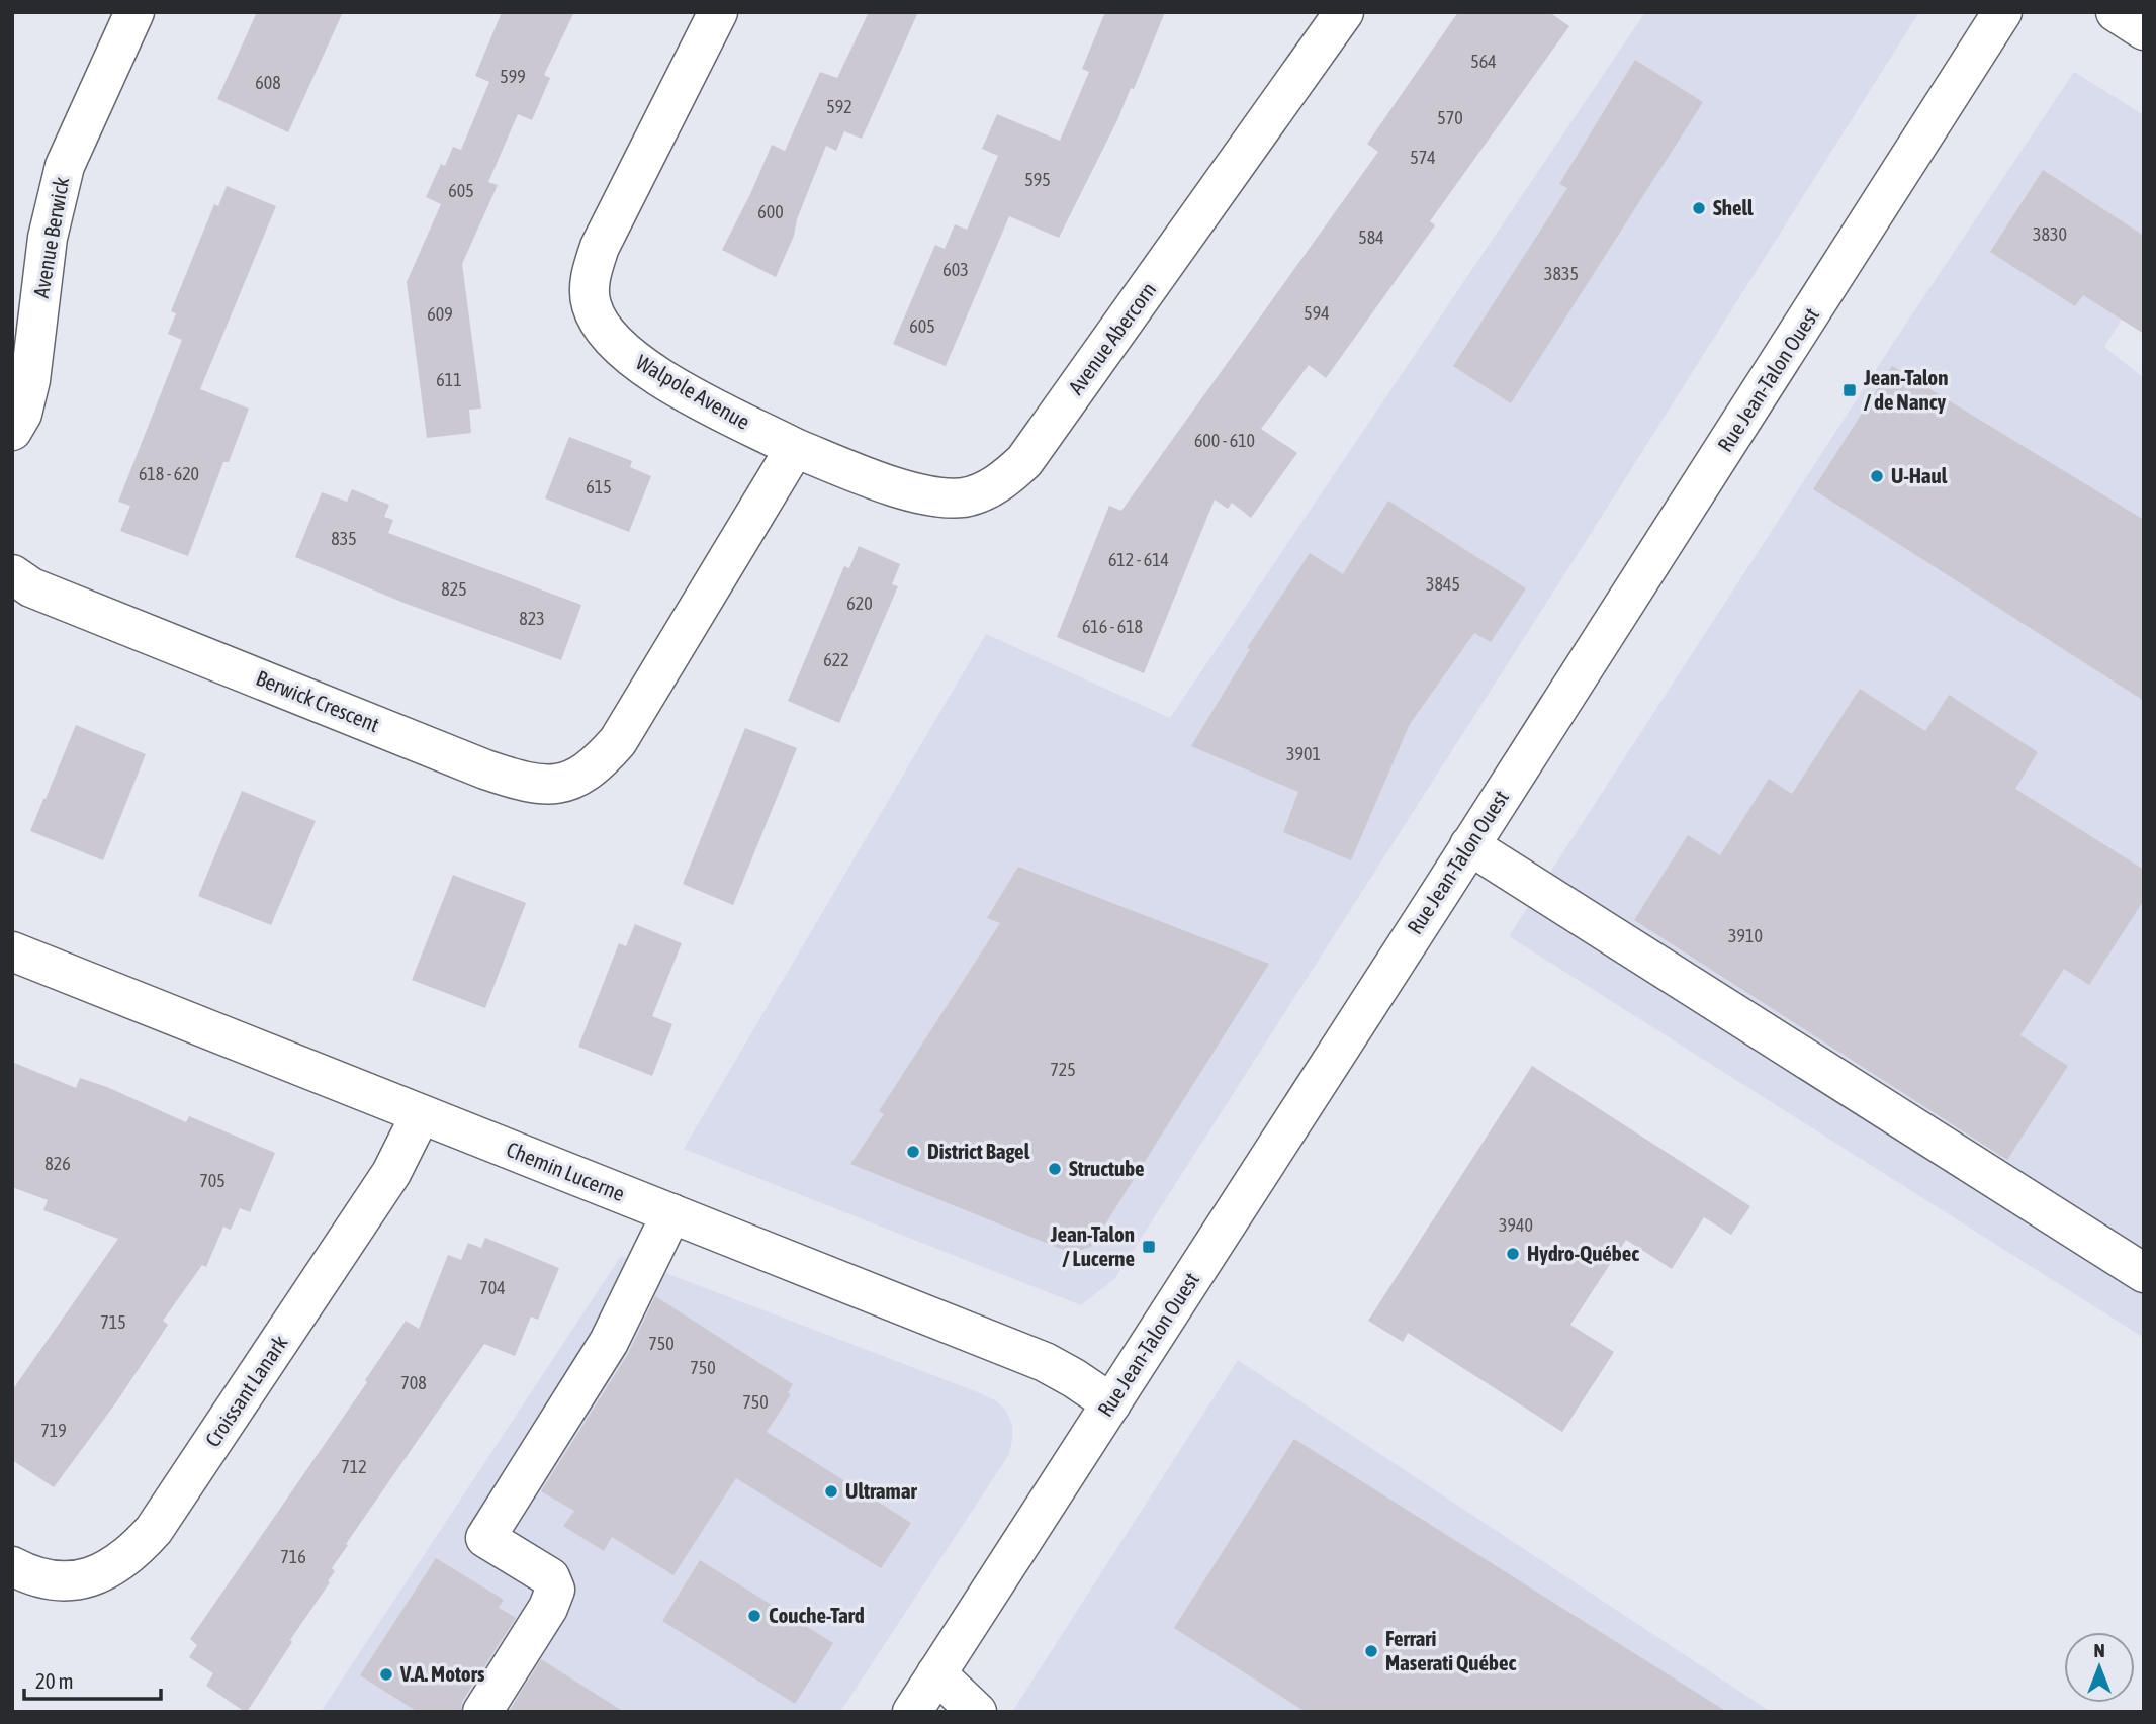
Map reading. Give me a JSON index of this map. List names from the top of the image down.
{
  "streets": {
    "street": [
      "Avenue Berwick",
      "Avenue Abercorn",
      "Rue Jean-Talon Ouest",
      "Walpole Avenue",
      "Berwick Crescent",
      "Chemin Lucerne",
      "Croissant Lanark"
    ]
  },
  "crossings": [
    ["Avenue Abercorn", "Walpole Avenue"],
    ["Avenue Abercorn", "Berwick Crescent"],
    ["Rue Jean-Talon Ouest", "Chemin Lucerne"],
    ["Walpole Avenue", "Berwick Crescent"],
    ["Chemin Lucerne", "Croissant Lanark"]
  ],
  "places": {
    "other": [
      "Shell",
      "U-Haul",
      "District Bagel",
      "Structube",
      "Hydro-Québec",
      "Ultramar",
      "Couche-Tard",
      "Ferrari Maserati Québec",
      "V.A. Motors"
    ],
    "transit": ["Jean-Talon / de Nancy", "Jean-Talon / Lucerne"]
  },
  "house_numbers": [
    "564",
    "599",
    "608",
    "592",
    "570",
    "574",
    "595",
    "605",
    "600",
    "3830",
    "584",
    "603",
    "3835",
    "594",
    "609",
    "605",
    "611",
    "600 - 610",
    "618 - 620",
    "615",
    "835",
    "612 - 614",
    "3845",
    "825",
    "620",
    "823",
    "616 - 618",
    "622",
    "3901",
    "3910",
    "725",
    "826",
    "705",
    "3940",
    "704",
    "715",
    "750",
    "750",
    "708",
    "750",
    "719",
    "712",
    "716"
  ],
  "scale_bar": "20 m",
  "north": "top"
}
